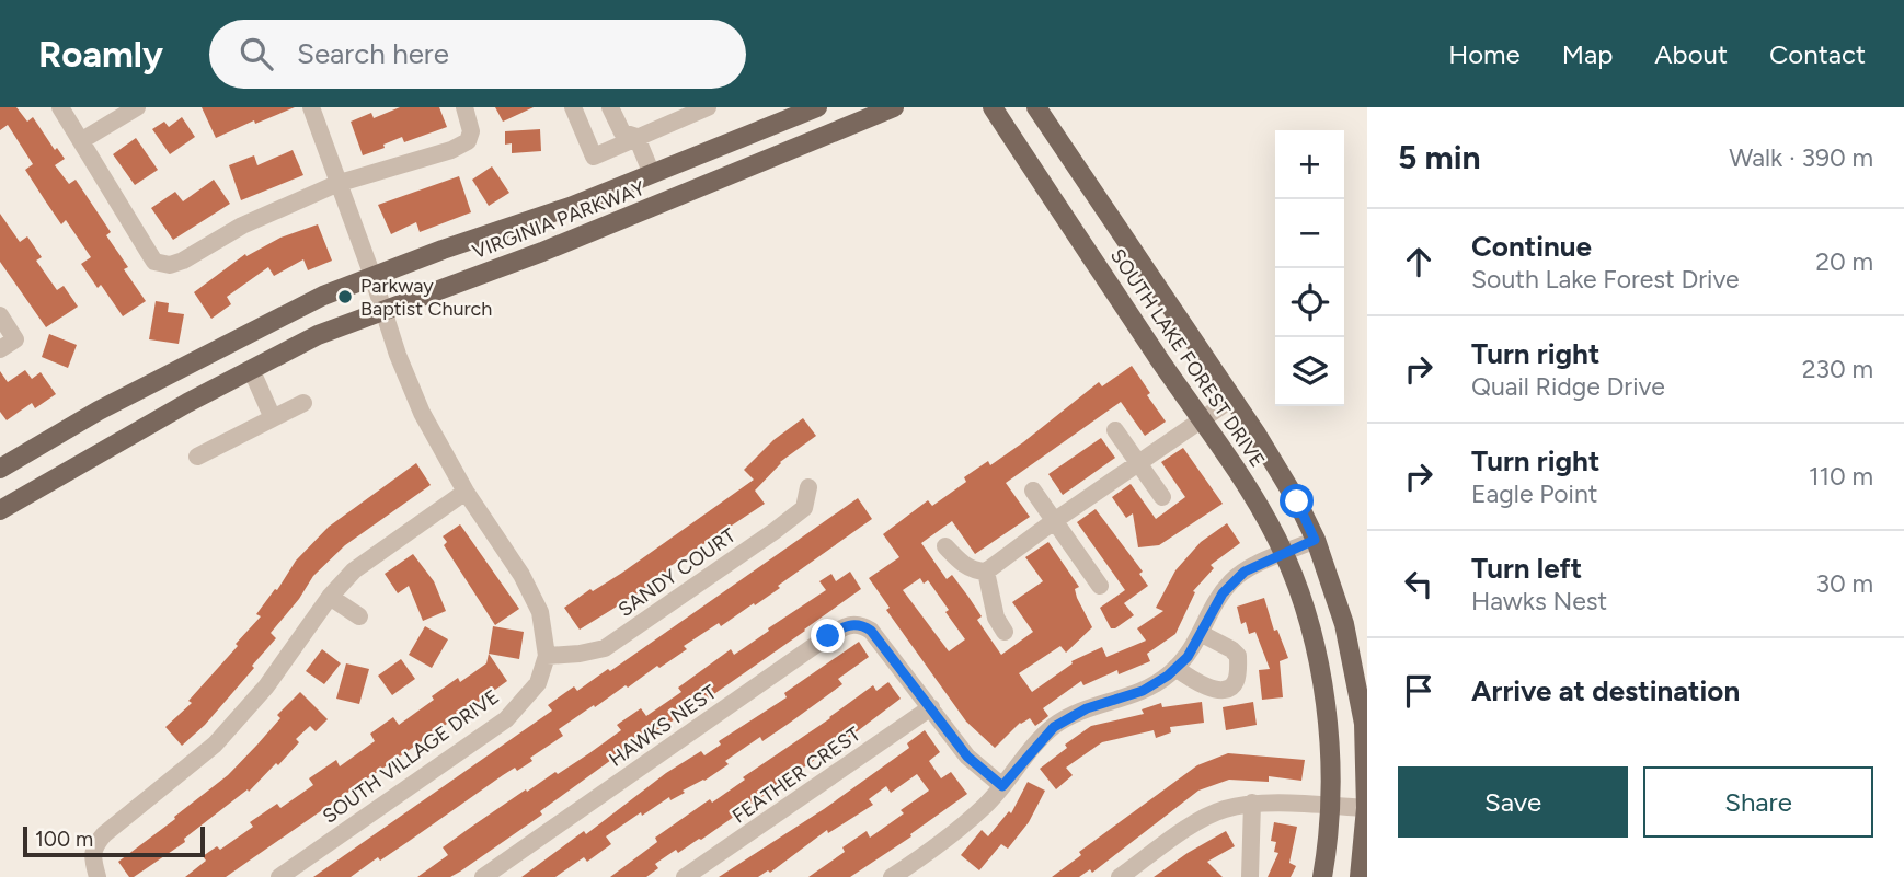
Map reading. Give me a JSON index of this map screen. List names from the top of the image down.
{
  "streets": {
    "main road": ["VIRGINIA PARKWAY", "SOUTH LAKE FOREST DRIVE"],
    "street": [
      "SANDY COURT",
      "HAWKS NEST",
      "SOUTH VILLAGE DRIVE",
      "FEATHER CREST"
    ]
  },
  "crossings": [
    ["SANDY COURT", "SOUTH VILLAGE DRIVE"],
    ["HAWKS NEST", "FEATHER CREST"]
  ],
  "places": ["Parkway Baptist Church"],
  "scale_bar": "100 m",
  "page": {
    "header": "Roamly",
    "search": "Search here",
    "nav": [
      "Home",
      "Map",
      "About",
      "Contact"
    ],
    "heading": ["5 min", "Walk · 390 m"],
    "map_buttons": ["+", "−"],
    "list": [
      ["Continue", "South Lake Forest Drive", "20 m"],
      ["Turn right", "Quail Ridge Drive", "230 m"],
      ["Turn right", "Eagle Point", "110 m"],
      ["Turn left", "Hawks Nest", "30 m"],
      "Arrive at destination"
    ],
    "buttons": ["Save", "Share"],
    "scale": "100 m"
  }
}
